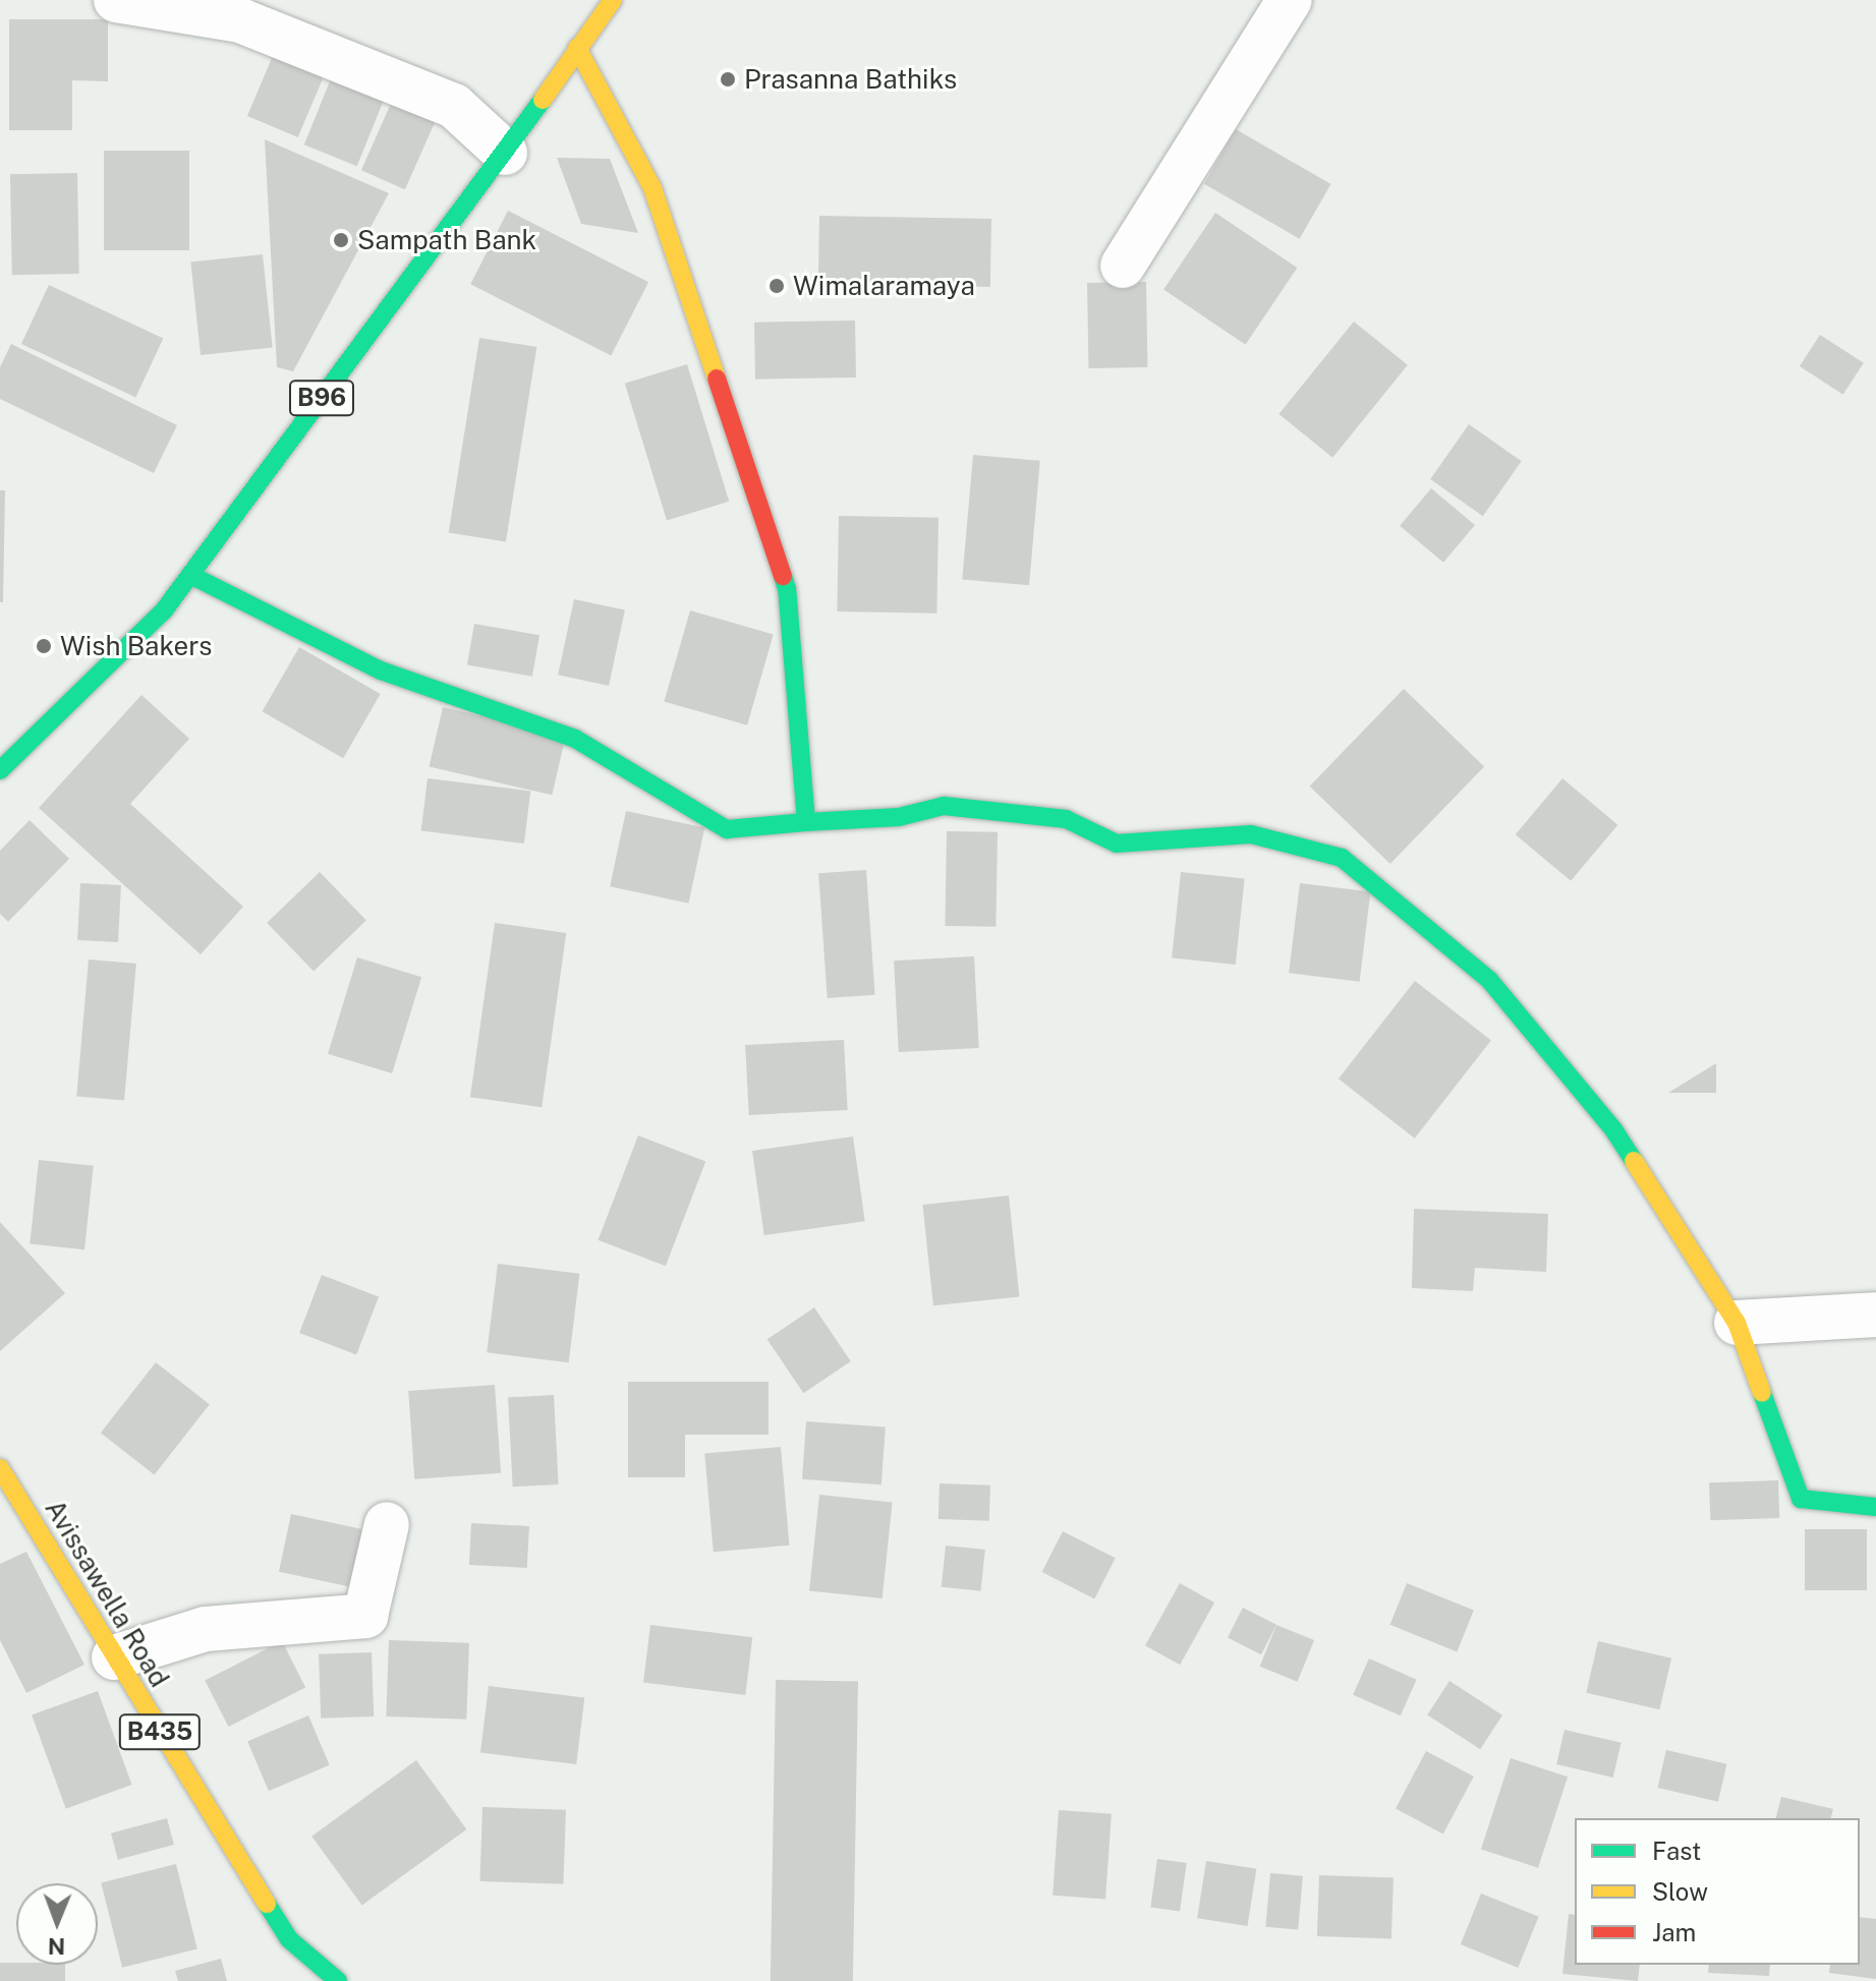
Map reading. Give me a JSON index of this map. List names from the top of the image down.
{
  "streets": {
    "street": ["B96", "Avissawella Road", "B435"]
  },
  "places": [
    "Prasanna Bathiks",
    "Sampath Bank",
    "Wimalaramaya",
    "Wish Bakers"
  ],
  "legend": ["Fast", "Slow", "Jam"],
  "north": "bottom"
}
